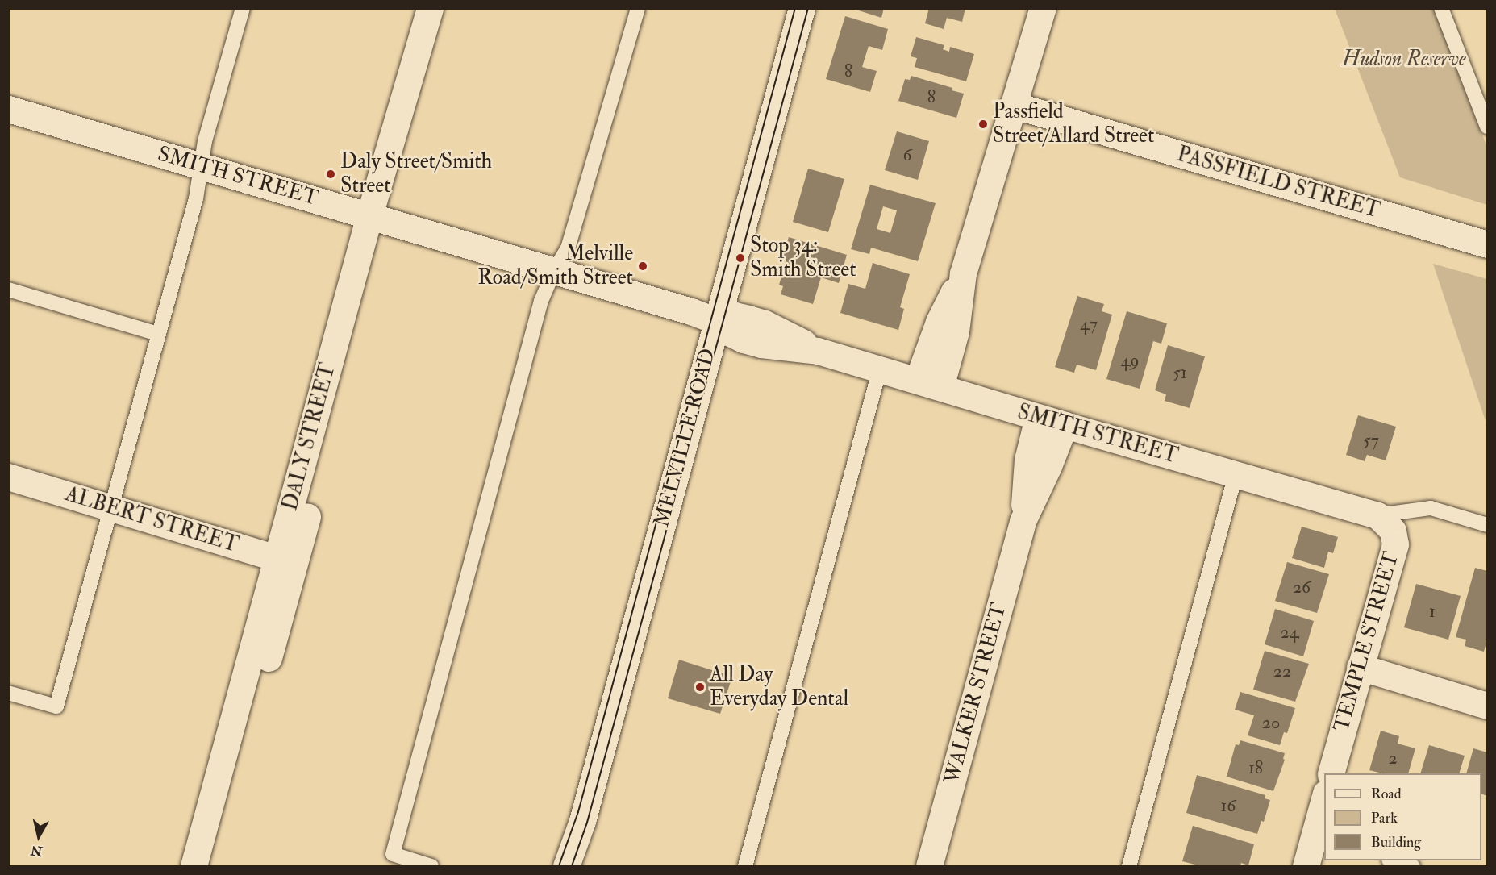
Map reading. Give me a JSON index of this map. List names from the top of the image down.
{
  "streets": {
    "street": [
      "SMITH STREET",
      "PASSFIELD STREET",
      "DALY STREET",
      "MELVILLE ROAD",
      "ALBERT STREET",
      "TEMPLE STREET",
      "WALKER STREET"
    ]
  },
  "crossings": [
    ["SMITH STREET", "DALY STREET"],
    ["SMITH STREET", "MELVILLE ROAD"],
    ["SMITH STREET", "TEMPLE STREET"],
    ["SMITH STREET", "WALKER STREET"],
    ["DALY STREET", "ALBERT STREET"]
  ],
  "parks": ["Hudson Reserve"],
  "places": [
    "Passfield Street/Allard Street",
    "Daly Street/Smith Street",
    "Stop 34: Smith Street",
    "Melville Road/Smith Street",
    "All Day Everyday Dental"
  ],
  "house_numbers": [
    "8",
    "8",
    "6",
    "47",
    "49",
    "51",
    "57",
    "26",
    "1",
    "24",
    "22",
    "20",
    "2",
    "18",
    "16"
  ],
  "legend": ["Road", "Park", "Building"],
  "north": "bottom"
}
